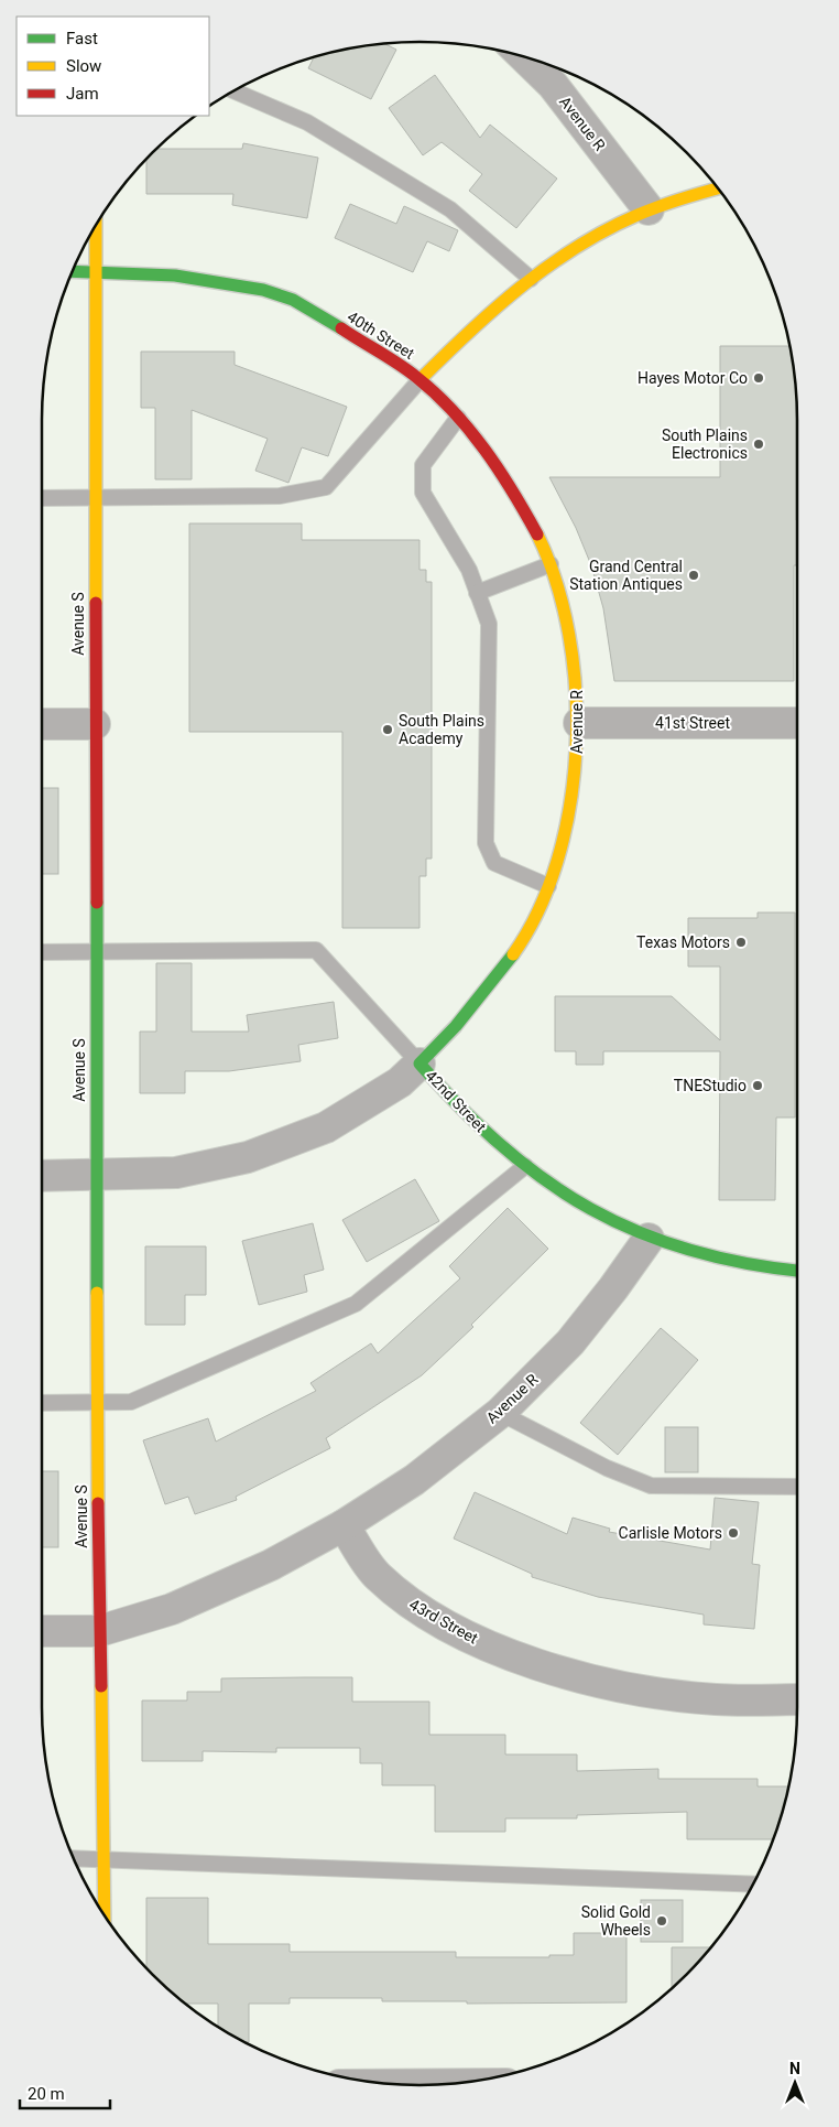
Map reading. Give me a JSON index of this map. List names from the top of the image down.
{
  "streets": {
    "street": [
      "Avenue R",
      "40th Street",
      "Avenue S",
      "41st Street",
      "42nd Street",
      "43rd Street"
    ]
  },
  "crossings": [
    ["Avenue R", "40th Street"],
    ["Avenue R", "41st Street"],
    ["Avenue R", "42nd Street"],
    ["Avenue R", "43rd Street"],
    ["40th Street", "Avenue S"],
    ["Avenue S", "42nd Street"]
  ],
  "places": [
    "Hayes Motor Co",
    "South Plains Electronics",
    "Grand Central Station Antiques",
    "South Plains Academy",
    "Texas Motors",
    "TNEStudio",
    "Carlisle Motors",
    "Solid Gold Wheels"
  ],
  "legend": ["Fast", "Slow", "Jam"],
  "scale_bar": "20 m",
  "north": "top"
}
